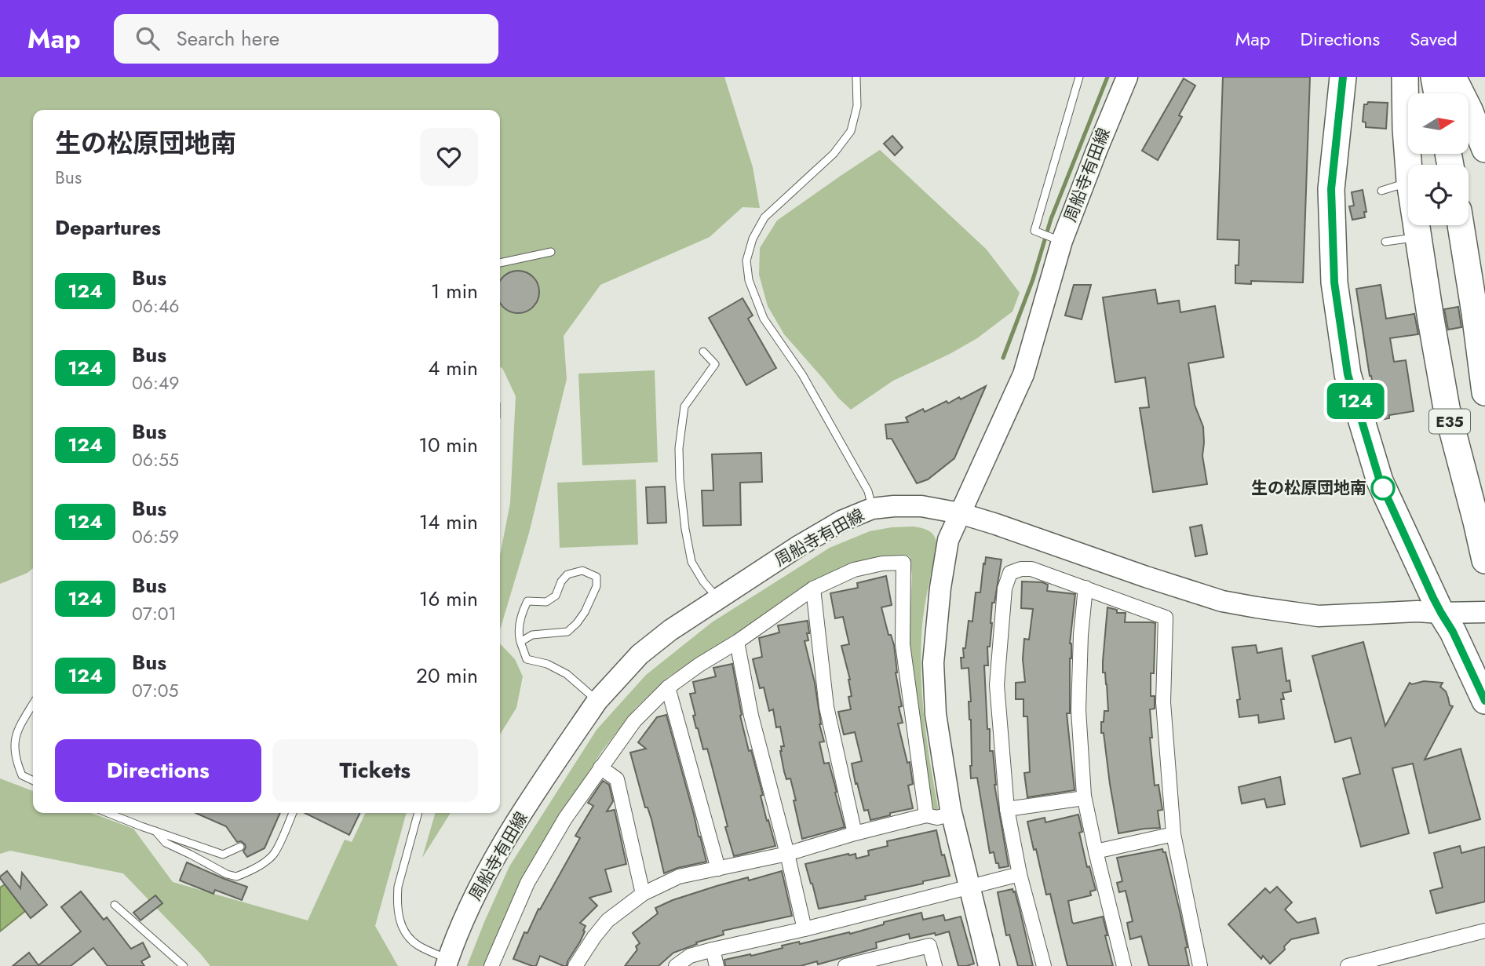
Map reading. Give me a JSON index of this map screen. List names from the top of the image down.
{
  "streets": {
    "highway": ["E35"],
    "main road": ["周船寺有田線"]
  },
  "places": ["生の松原団地南"],
  "lines": ["bus line 124"],
  "north": "right",
  "page": {
    "header": "Map",
    "search": "Search here",
    "nav": ["Map", "Directions", "Saved"],
    "on_map": "124",
    "heading": [
      ["生の松原団地南", "Bus"],
      "Departures"
    ],
    "list": [
      {
        "mark": "124",
        "name": "Bus",
        "note": "06:46",
        "value": "1 min"
      },
      {
        "mark": "124",
        "name": "Bus",
        "note": "06:49",
        "value": "4 min"
      },
      {
        "mark": "124",
        "name": "Bus",
        "note": "06:55",
        "value": "10 min"
      },
      {
        "mark": "124",
        "name": "Bus",
        "note": "06:59",
        "value": "14 min"
      },
      {
        "mark": "124",
        "name": "Bus",
        "note": "07:01",
        "value": "16 min"
      },
      {
        "mark": "124",
        "name": "Bus",
        "note": "07:05",
        "value": "20 min"
      }
    ],
    "buttons": ["Directions", "Tickets"]
  }
}
